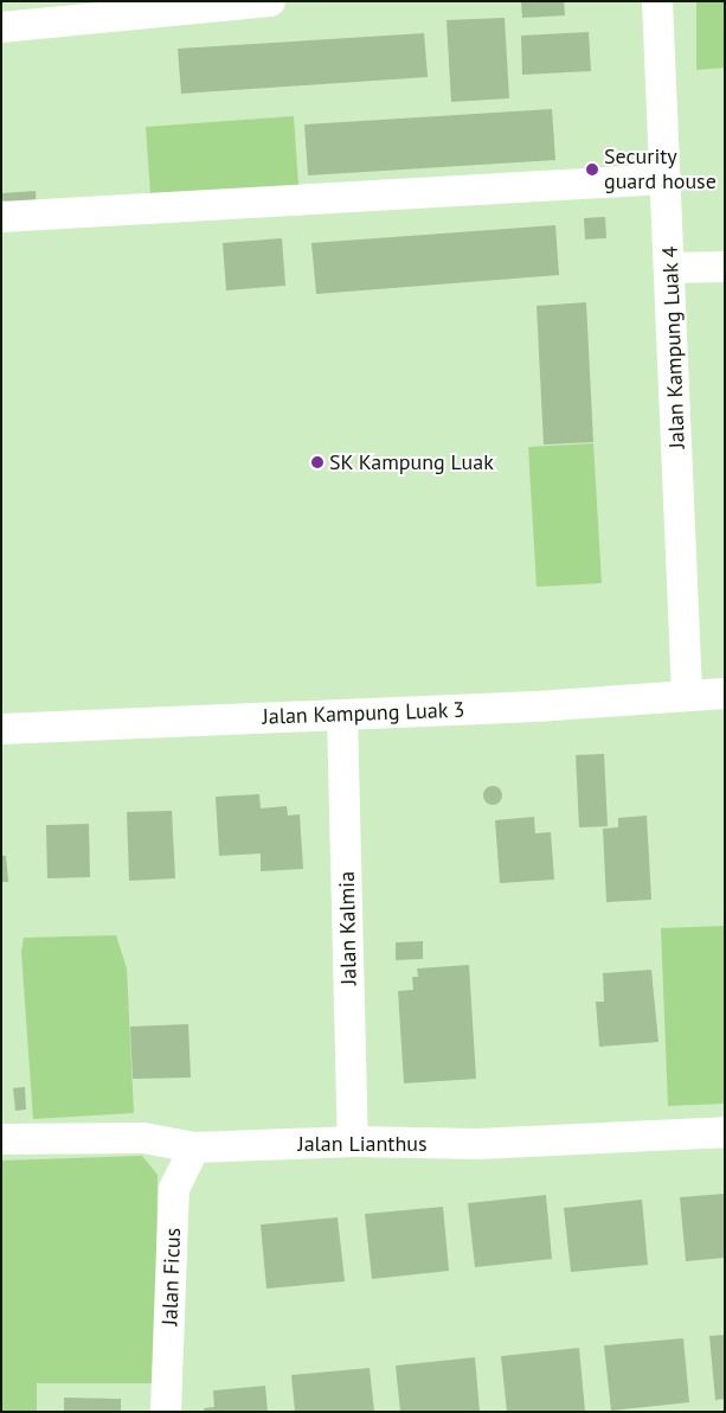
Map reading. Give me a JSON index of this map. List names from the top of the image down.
{
  "streets": {
    "street": [
      "Jalan Kampung Luak 4",
      "Jalan Kampung Luak 3",
      "Jalan Kalmia",
      "Jalan Lianthus",
      "Jalan Ficus"
    ]
  },
  "crossings": [
    ["Jalan Kampung Luak 4", "Jalan Kampung Luak 3"],
    ["Jalan Kampung Luak 3", "Jalan Kalmia"],
    ["Jalan Kalmia", "Jalan Lianthus"],
    ["Jalan Lianthus", "Jalan Ficus"]
  ],
  "places": ["Security guard house", "SK Kampung Luak"]
}
